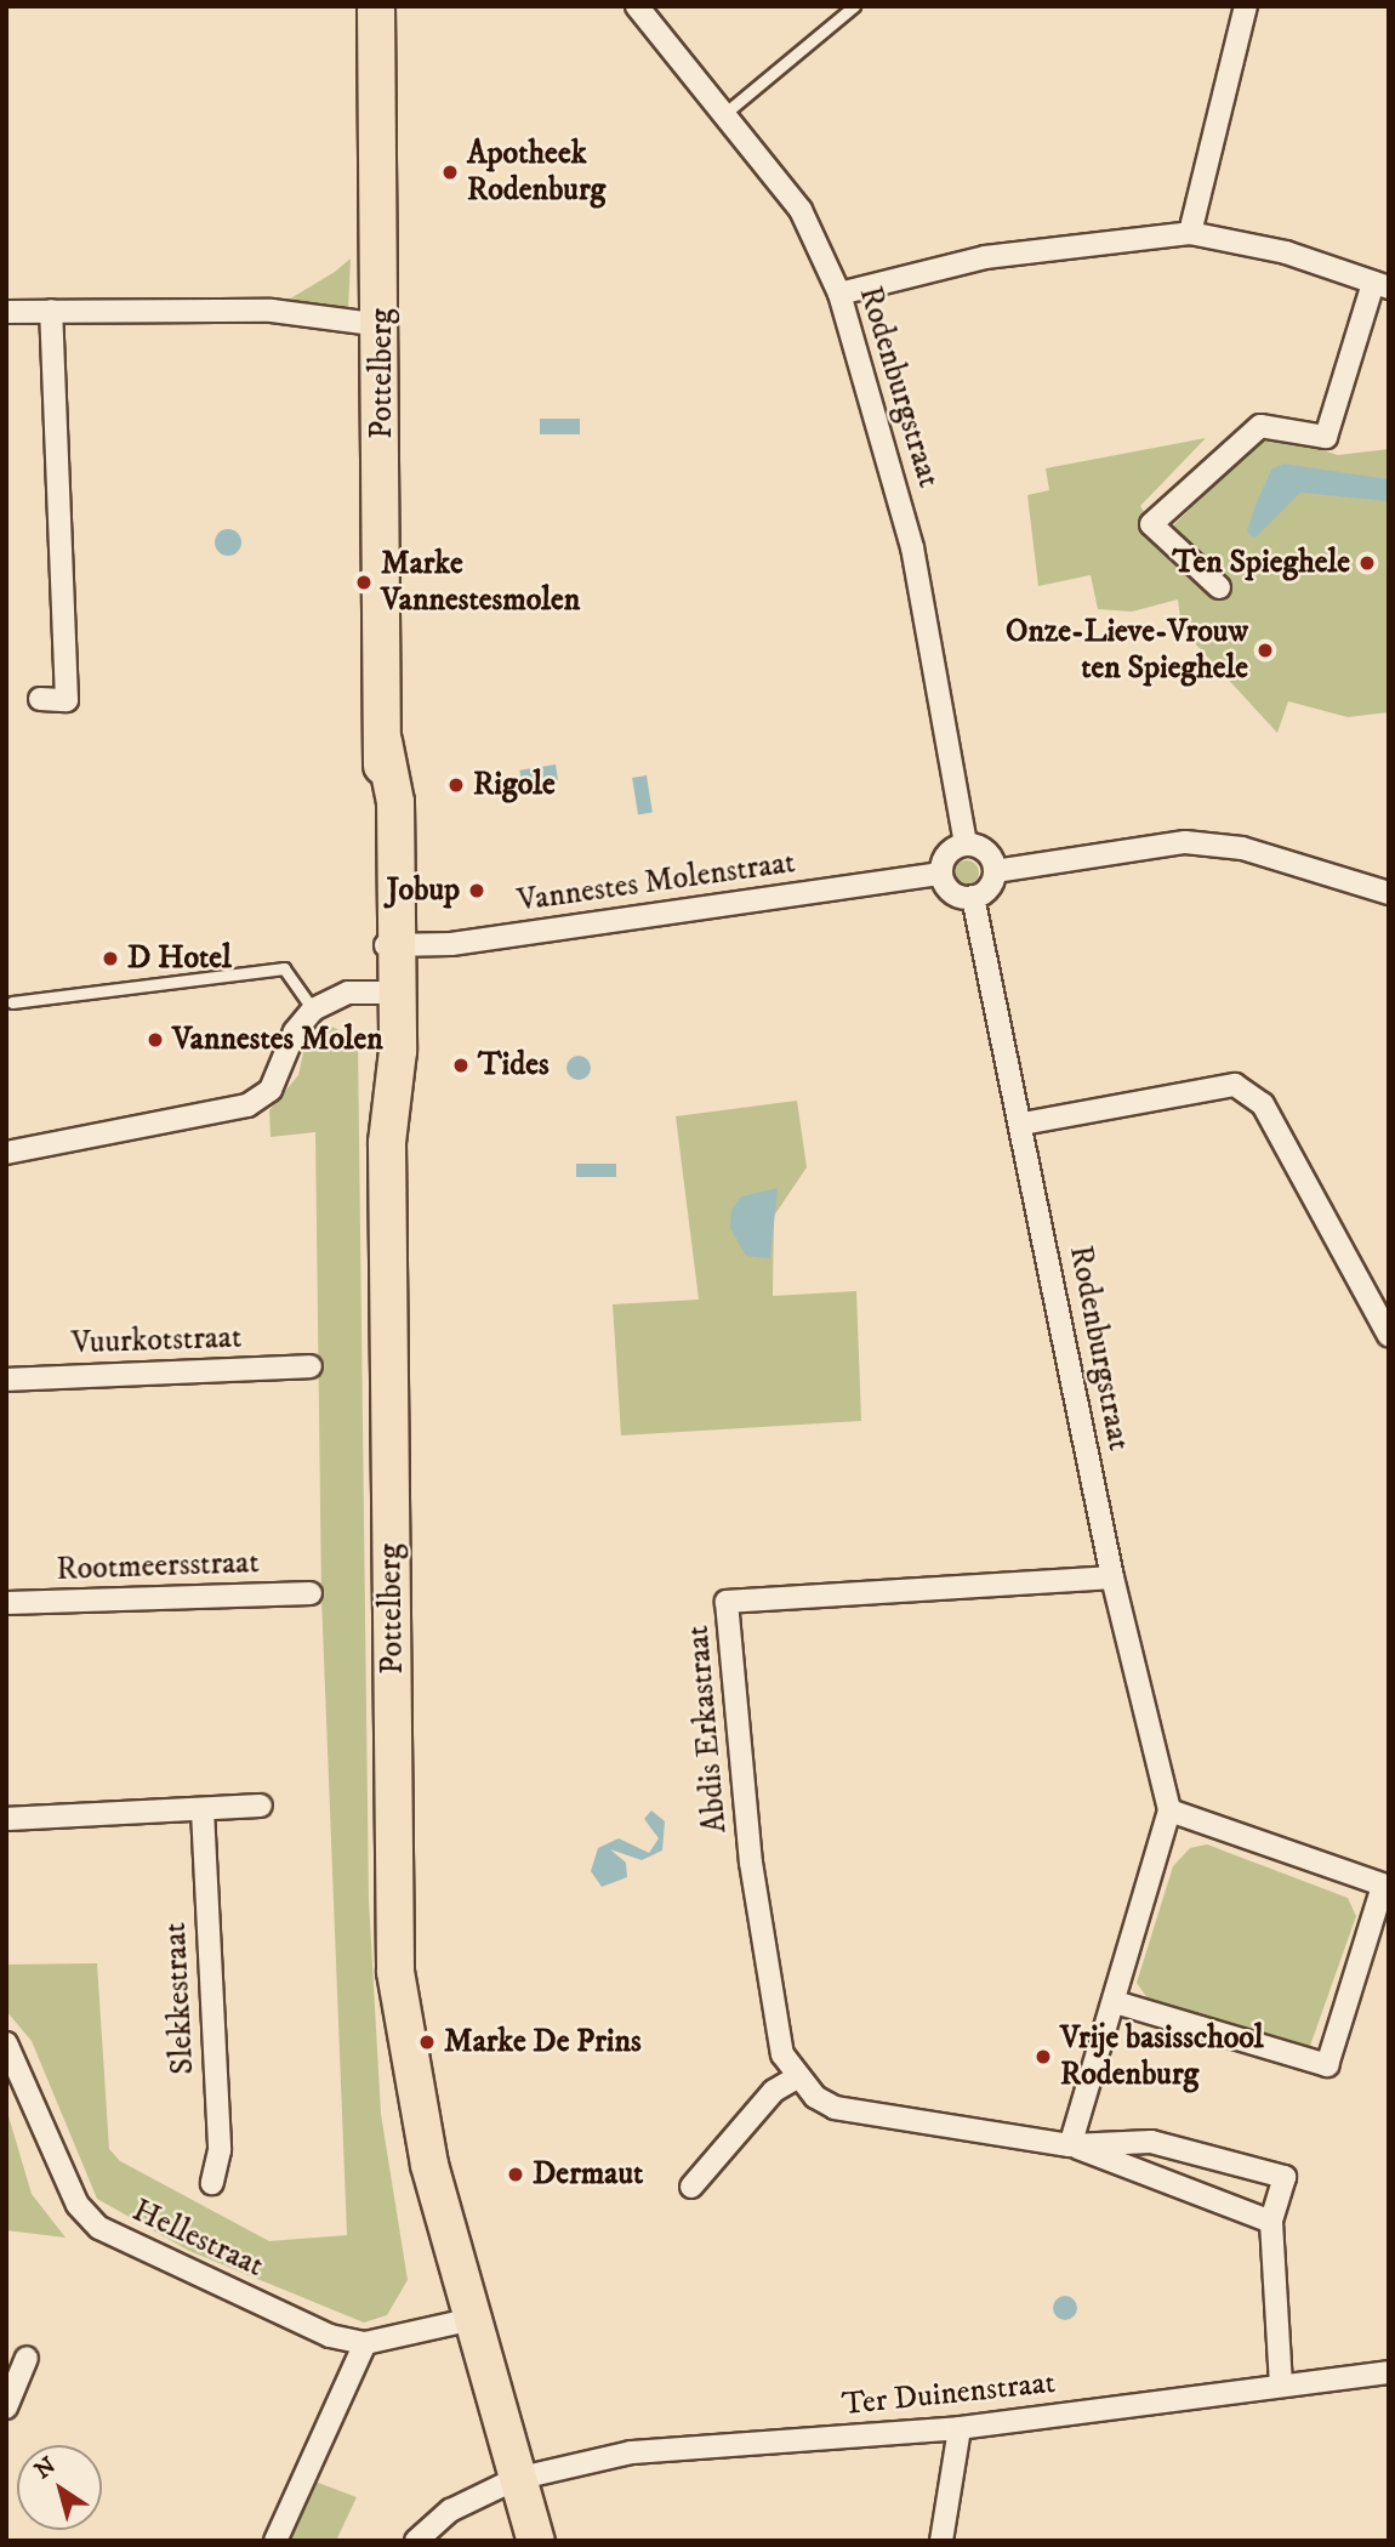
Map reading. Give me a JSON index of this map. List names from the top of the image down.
{
  "streets": {
    "main road": ["Pottelberg"],
    "street": [
      "Rodenburgstraat",
      "Vannestes Molenstraat",
      "Vuurkotstraat",
      "Rootmeersstraat",
      "Abdis Erkastraat",
      "Slekkestraat",
      "Hellestraat",
      "Ter Duinenstraat"
    ]
  },
  "crossings": [
    ["Pottelberg", "Vannestes Molenstraat"],
    ["Pottelberg", "Hellestraat"],
    ["Pottelberg", "Ter Duinenstraat"],
    ["Rodenburgstraat", "Vannestes Molenstraat"],
    ["Rodenburgstraat", "Abdis Erkastraat"],
    ["Abdis Erkastraat", "Ter Duinenstraat"]
  ],
  "places": [
    "Apotheek Rodenburg",
    "Ten Spieghele",
    "Marke Vannestesmolen",
    "Onze-Lieve-Vrouw ten Spieghele",
    "Rigole",
    "Jobup",
    "D Hotel",
    "Vannestes Molen",
    "Tides",
    "Marke De Prins",
    "Vrije basisschool Rodenburg",
    "Dermaut"
  ],
  "north": "top left"
}
